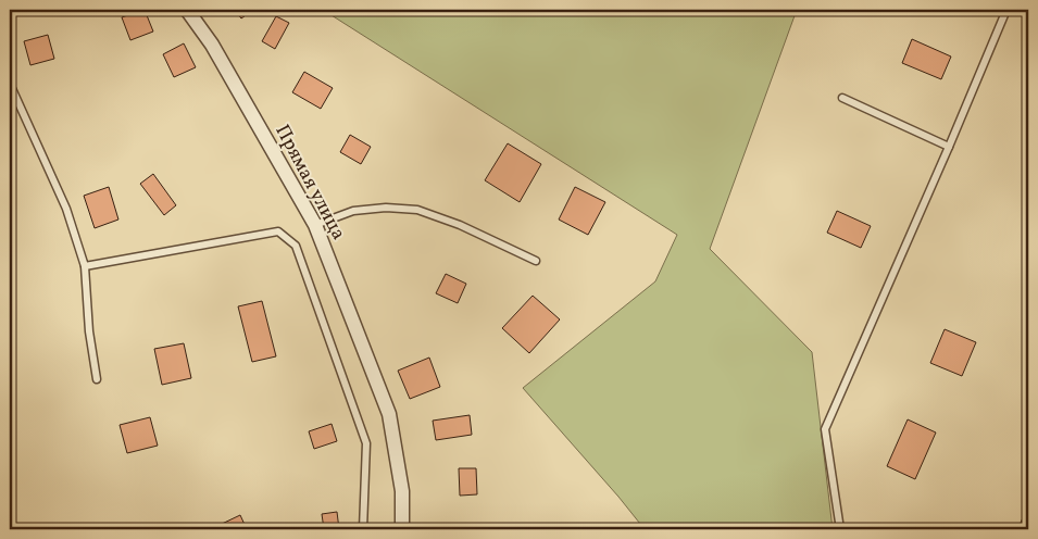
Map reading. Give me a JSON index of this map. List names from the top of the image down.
{
  "streets": {
    "street": ["Прямая улица"]
  }
}
